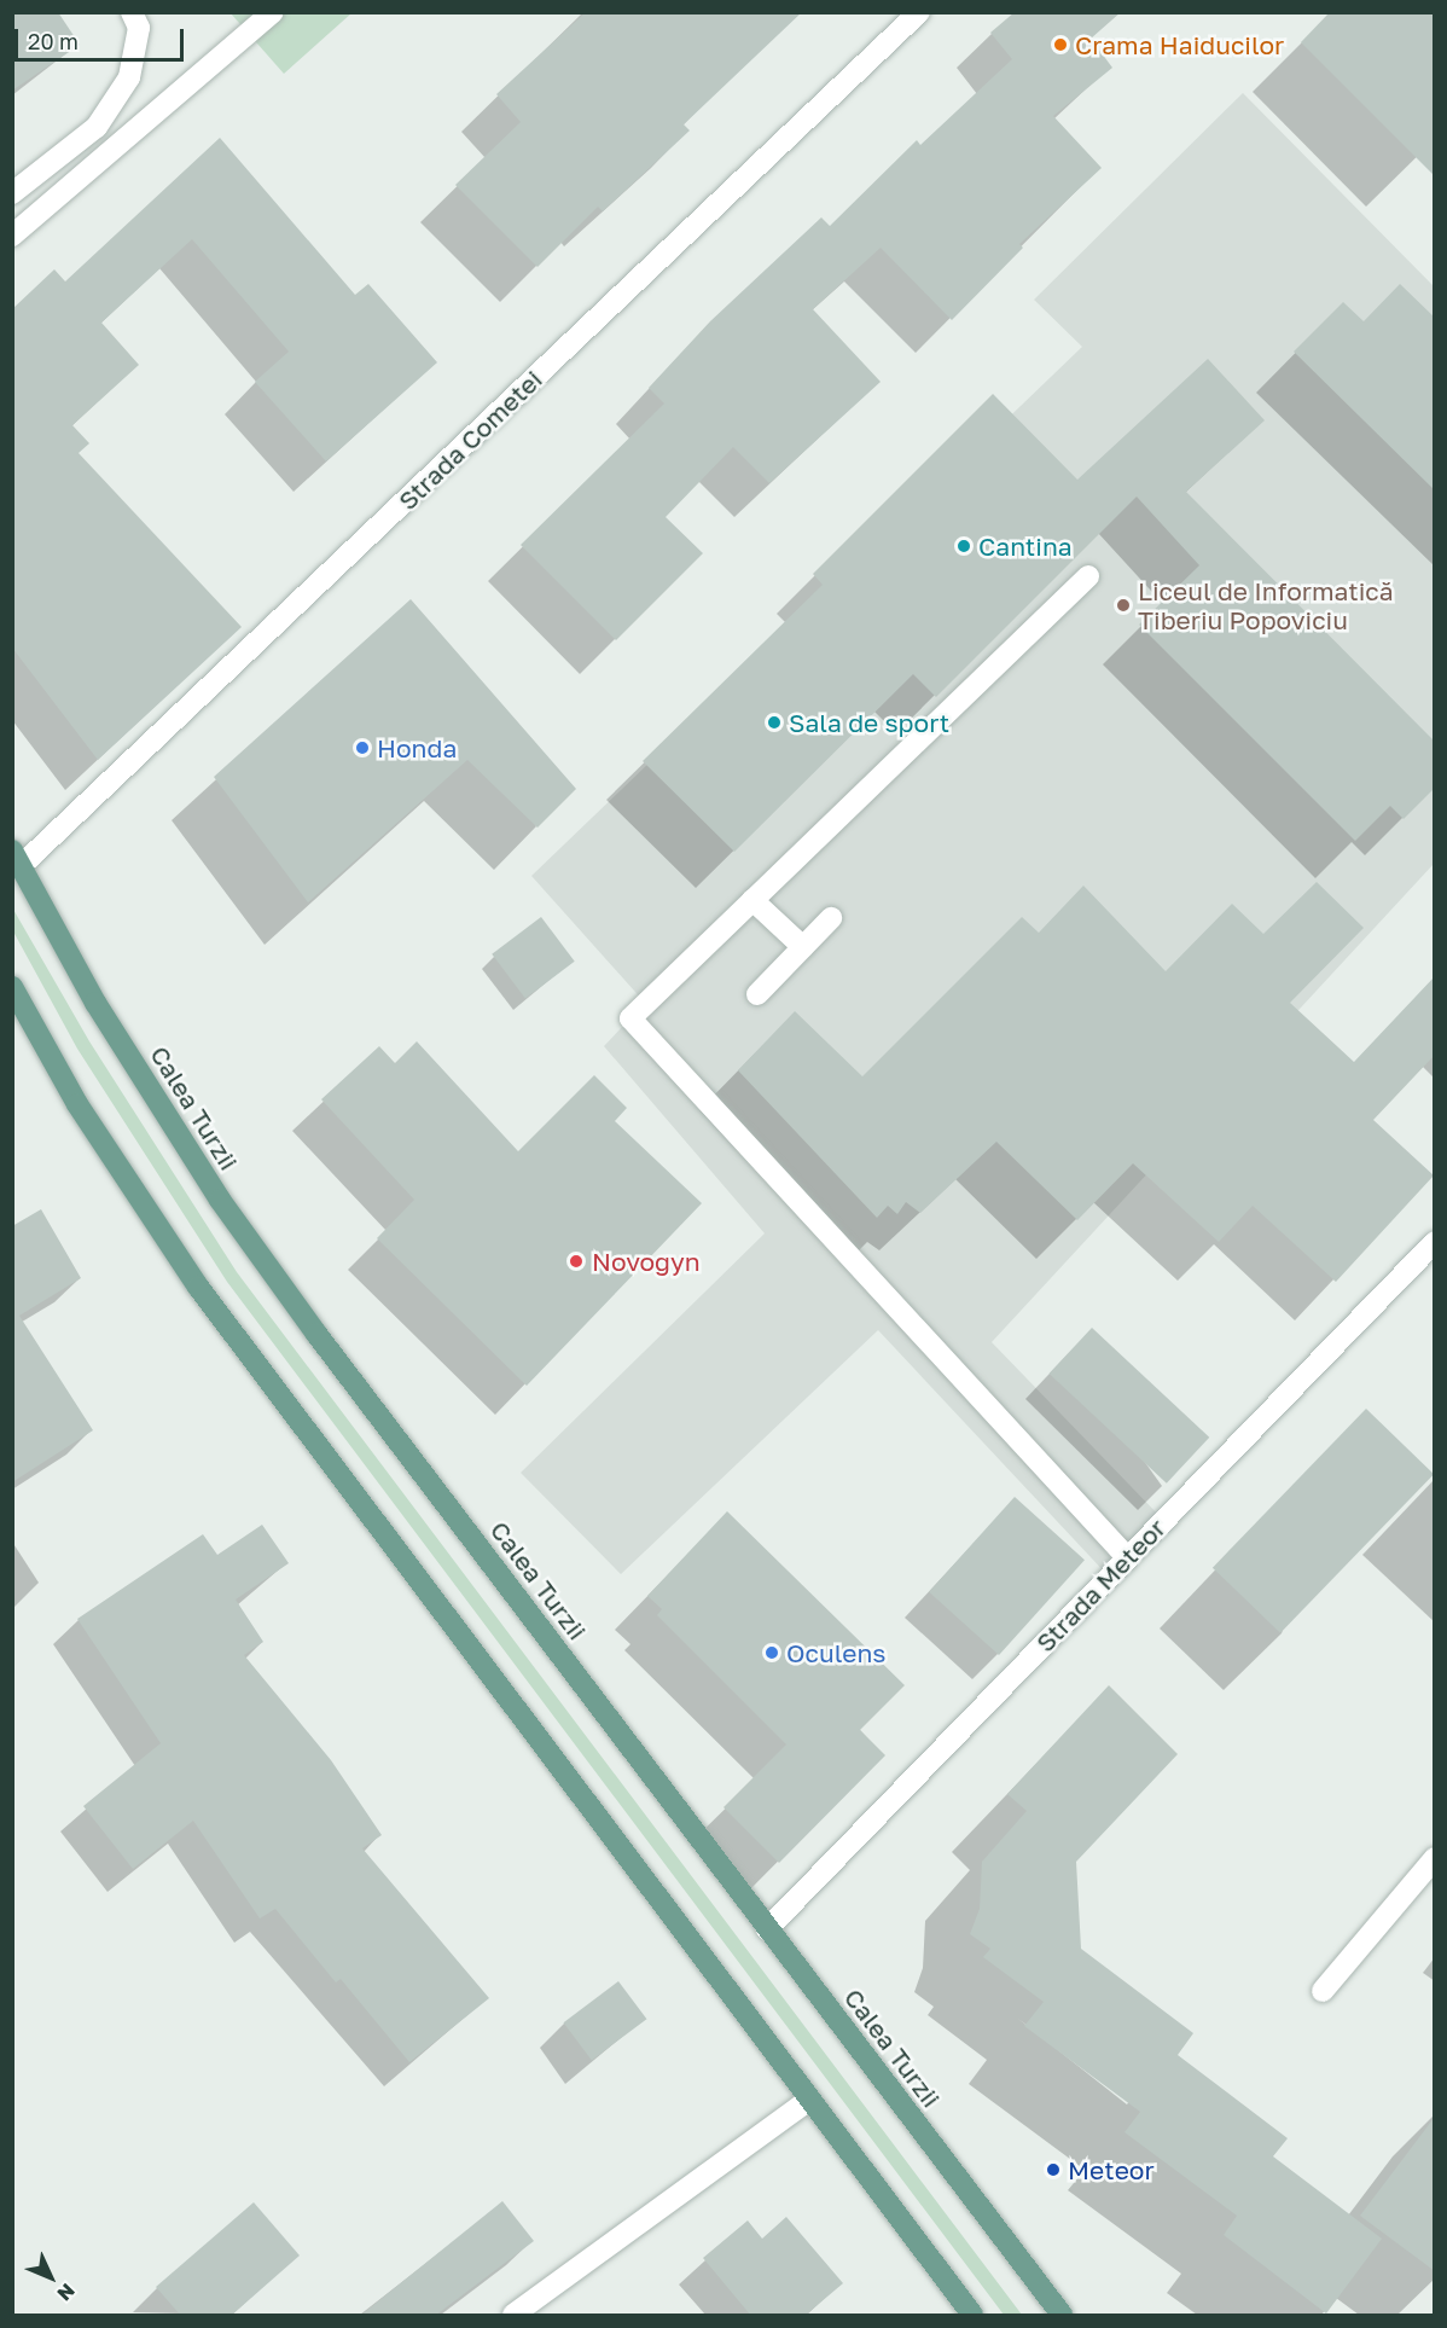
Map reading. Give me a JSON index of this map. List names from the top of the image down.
{
  "streets": {
    "main road": ["Calea Turzii"],
    "street": ["Strada Cometei", "Strada Meteor"]
  },
  "crossings": [
    ["Strada Cometei", "Calea Turzii"],
    ["Calea Turzii", "Strada Meteor"]
  ],
  "places": [
    "Crama Haiducilor",
    "Cantina",
    "Liceul de Informatică Tiberiu Popoviciu",
    "Sala de sport",
    "Honda",
    "Novogyn",
    "Oculens",
    "Meteor"
  ],
  "scale_bar": "20 m",
  "north": "bottom right"
}
